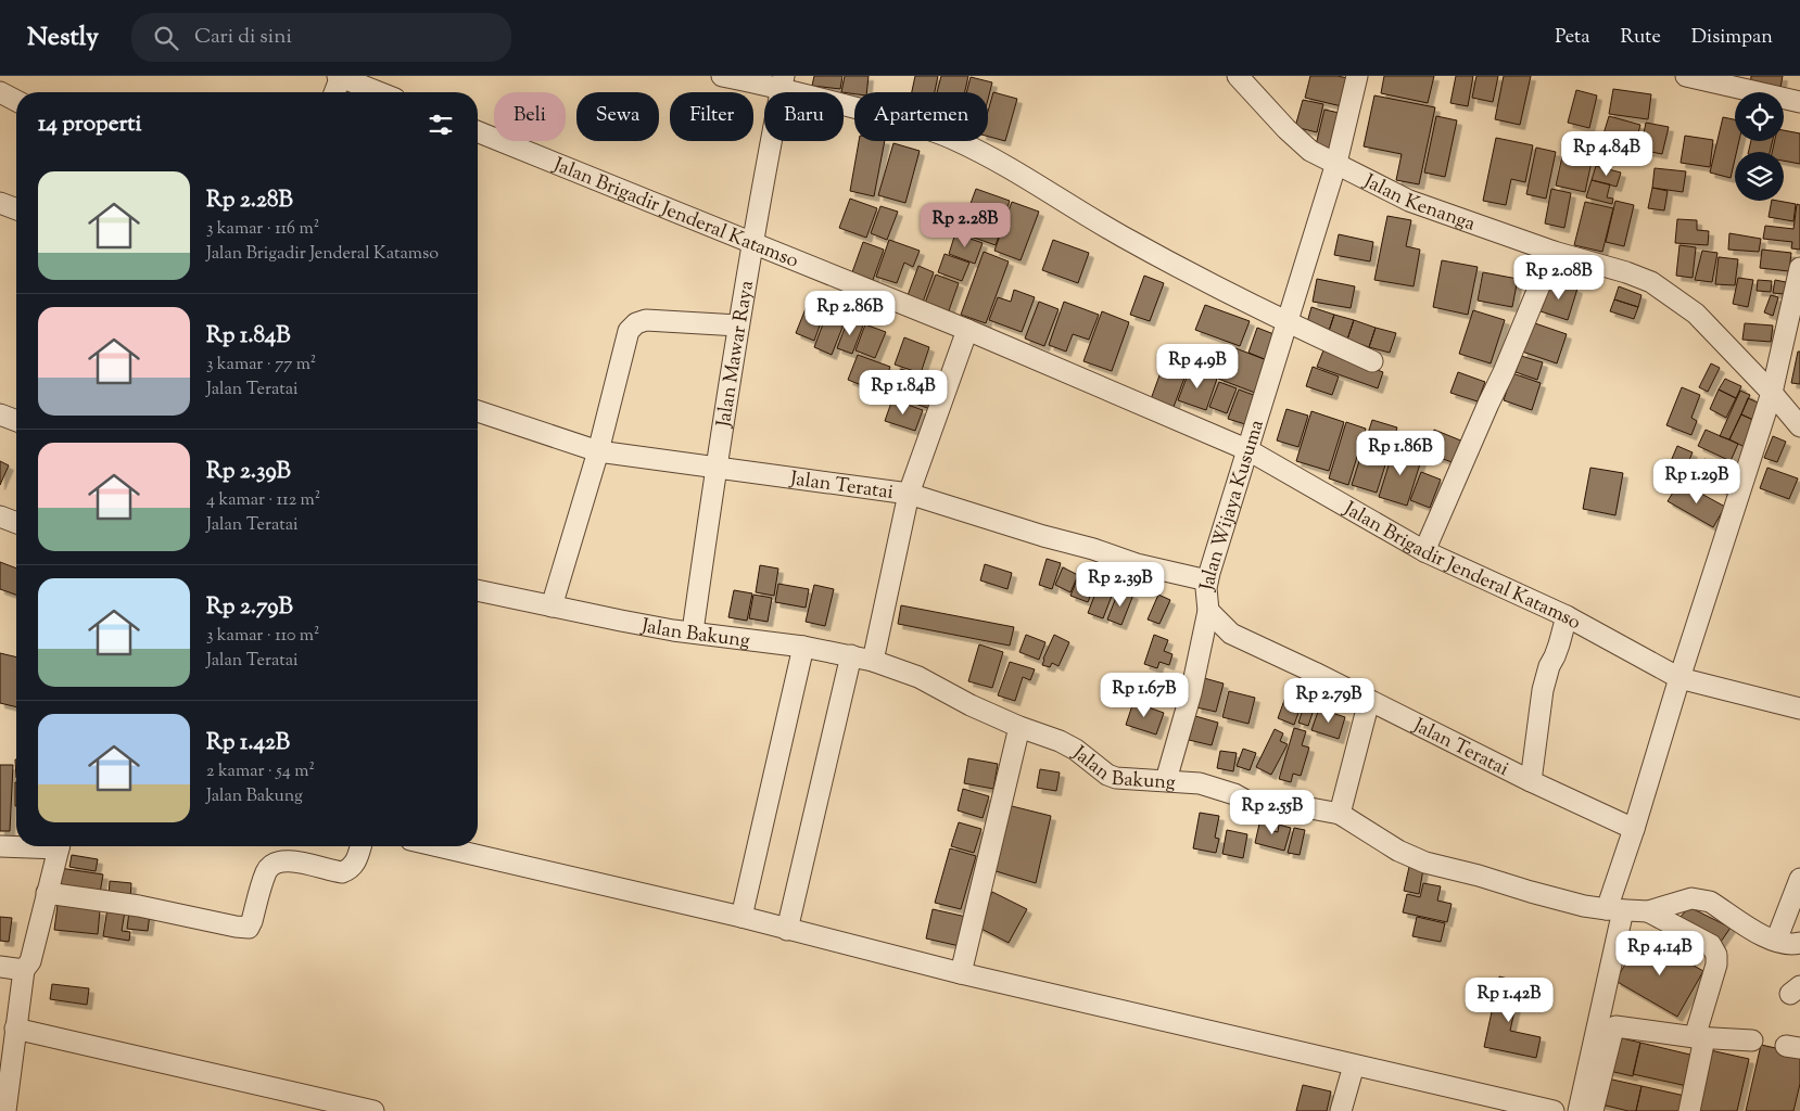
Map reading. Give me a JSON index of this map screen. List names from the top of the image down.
{
  "streets": {
    "street": [
      "Jalan Kenanga",
      "Jalan Brigadir Jenderal Katamso",
      "Jalan Mawar Raya",
      "Jalan Teratai",
      "Jalan Wijaya Kusuma",
      "Jalan Bakung"
    ]
  },
  "crossings": [
    ["Jalan Kenanga", "Jalan Wijaya Kusuma"],
    ["Jalan Brigadir Jenderal Katamso", "Jalan Mawar Raya"],
    ["Jalan Brigadir Jenderal Katamso", "Jalan Wijaya Kusuma"],
    ["Jalan Mawar Raya", "Jalan Teratai"],
    ["Jalan Mawar Raya", "Jalan Bakung"],
    ["Jalan Teratai", "Jalan Wijaya Kusuma"],
    ["Jalan Wijaya Kusuma", "Jalan Bakung"]
  ],
  "page": {
    "header": "Nestly",
    "search": "Cari di sini",
    "nav": ["Peta", "Rute", "Disimpan"],
    "chip": [
      "Beli",
      "Sewa",
      "Filter",
      "Baru",
      "Apartemen"
    ],
    "heading": "14 properti",
    "price": [
      "Rp 4.84B",
      "Rp 2.28B",
      "Rp 2.08B",
      "Rp 2.86B",
      "Rp 4.9B",
      "Rp 1.84B",
      "Rp 1.86B",
      "Rp 1.29B",
      "Rp 2.39B",
      "Rp 1.67B",
      "Rp 2.79B",
      "Rp 2.55B",
      "Rp 4.14B",
      "Rp 1.42B"
    ],
    "list": [
      {
        "name": "Rp 2.28B",
        "note": "3 kamar · 116 m² · Jalan Brigadir Jenderal Katamso"
      },
      {
        "name": "Rp 1.84B",
        "note": "3 kamar · 77 m² · Jalan Teratai"
      },
      {
        "name": "Rp 2.39B",
        "note": "4 kamar · 112 m² · Jalan Teratai"
      },
      {
        "name": "Rp 2.79B",
        "note": "3 kamar · 110 m² · Jalan Teratai"
      },
      {
        "name": "Rp 1.42B",
        "note": "2 kamar · 54 m² · Jalan Bakung"
      }
    ]
  }
}
